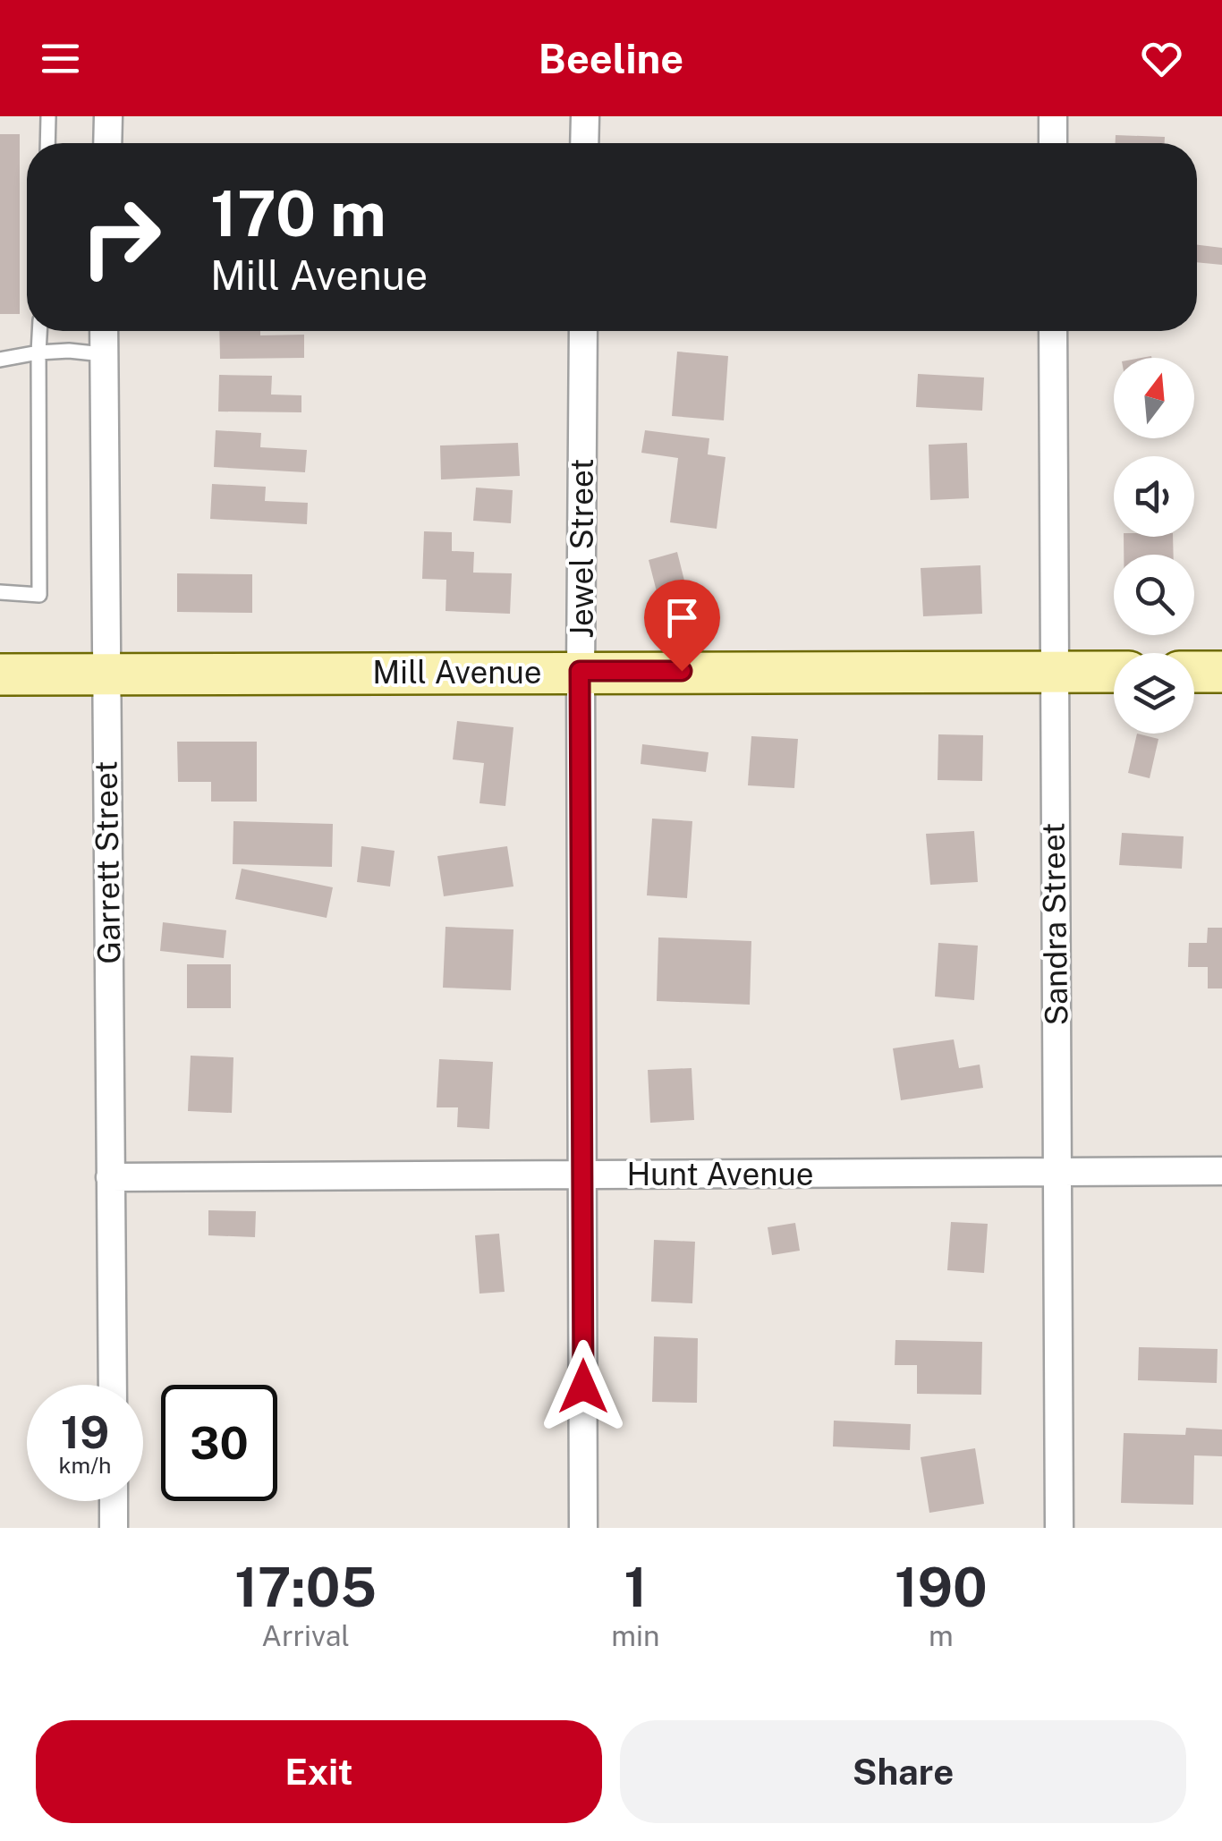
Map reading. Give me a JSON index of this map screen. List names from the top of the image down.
{
  "streets": {
    "street": [
      "Jewel Street",
      "Mill Avenue",
      "Garrett Street",
      "Sandra Street",
      "Hunt Avenue"
    ]
  },
  "crossings": [
    ["Jewel Street", "Mill Avenue"],
    ["Jewel Street", "Hunt Avenue"],
    ["Mill Avenue", "Garrett Street"],
    ["Mill Avenue", "Sandra Street"],
    ["Garrett Street", "Hunt Avenue"],
    ["Sandra Street", "Hunt Avenue"]
  ],
  "north": "top",
  "page": {
    "header": "Beeline",
    "turn": ["170 m", "Mill Avenue"],
    "speed": "19 km/h",
    "limit": "30",
    "eta": [
      "17:05",
      "Arrival",
      "1",
      "min",
      "190",
      "m"
    ],
    "buttons": ["Exit", "Share"]
  }
}
